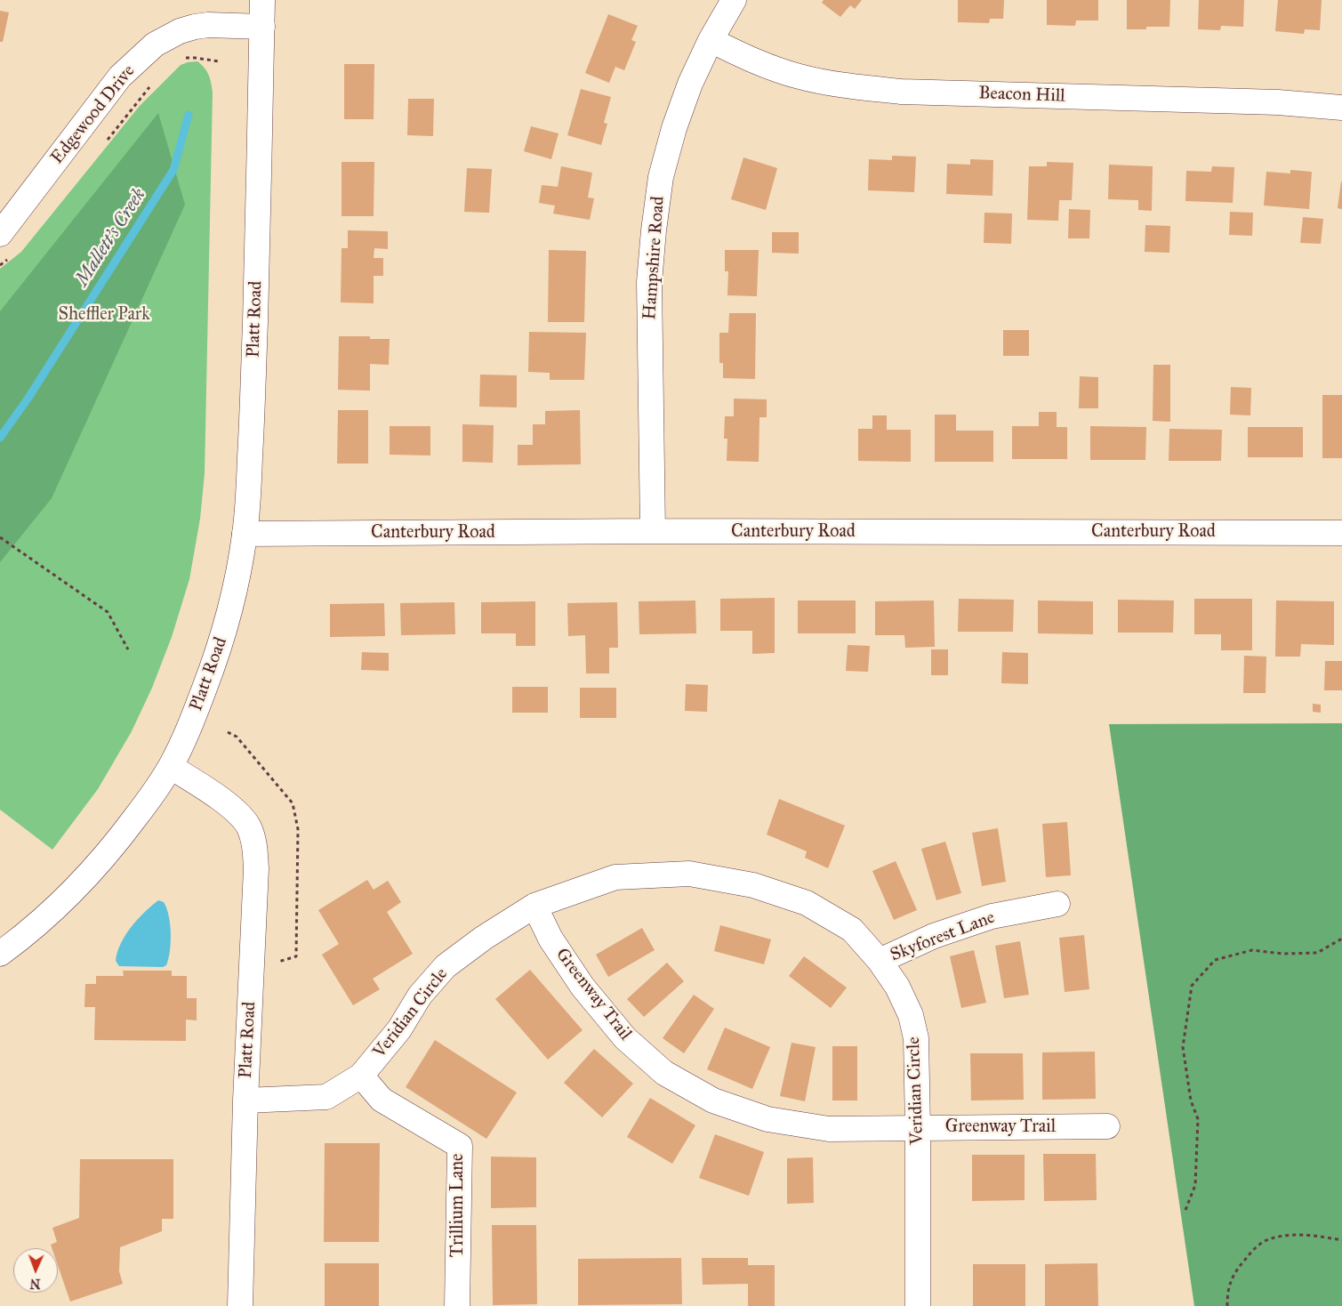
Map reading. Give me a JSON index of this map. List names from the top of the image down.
{
  "streets": {
    "street": [
      "Beacon Hill",
      "Edgewood Drive",
      "Hampshire Road",
      "Platt Road",
      "Canterbury Road",
      "Skyforest Lane",
      "Greenway Trail",
      "Veridian Circle",
      "Trillium Lane"
    ]
  },
  "crossings": [
    ["Beacon Hill", "Hampshire Road"],
    ["Edgewood Drive", "Platt Road"],
    ["Hampshire Road", "Canterbury Road"],
    ["Platt Road", "Canterbury Road"],
    ["Platt Road", "Veridian Circle"],
    ["Skyforest Lane", "Veridian Circle"],
    ["Greenway Trail", "Veridian Circle"],
    ["Veridian Circle", "Trillium Lane"]
  ],
  "water": ["Mallett's Creek"],
  "parks": ["Sheffler Park"],
  "north": "bottom"
}
